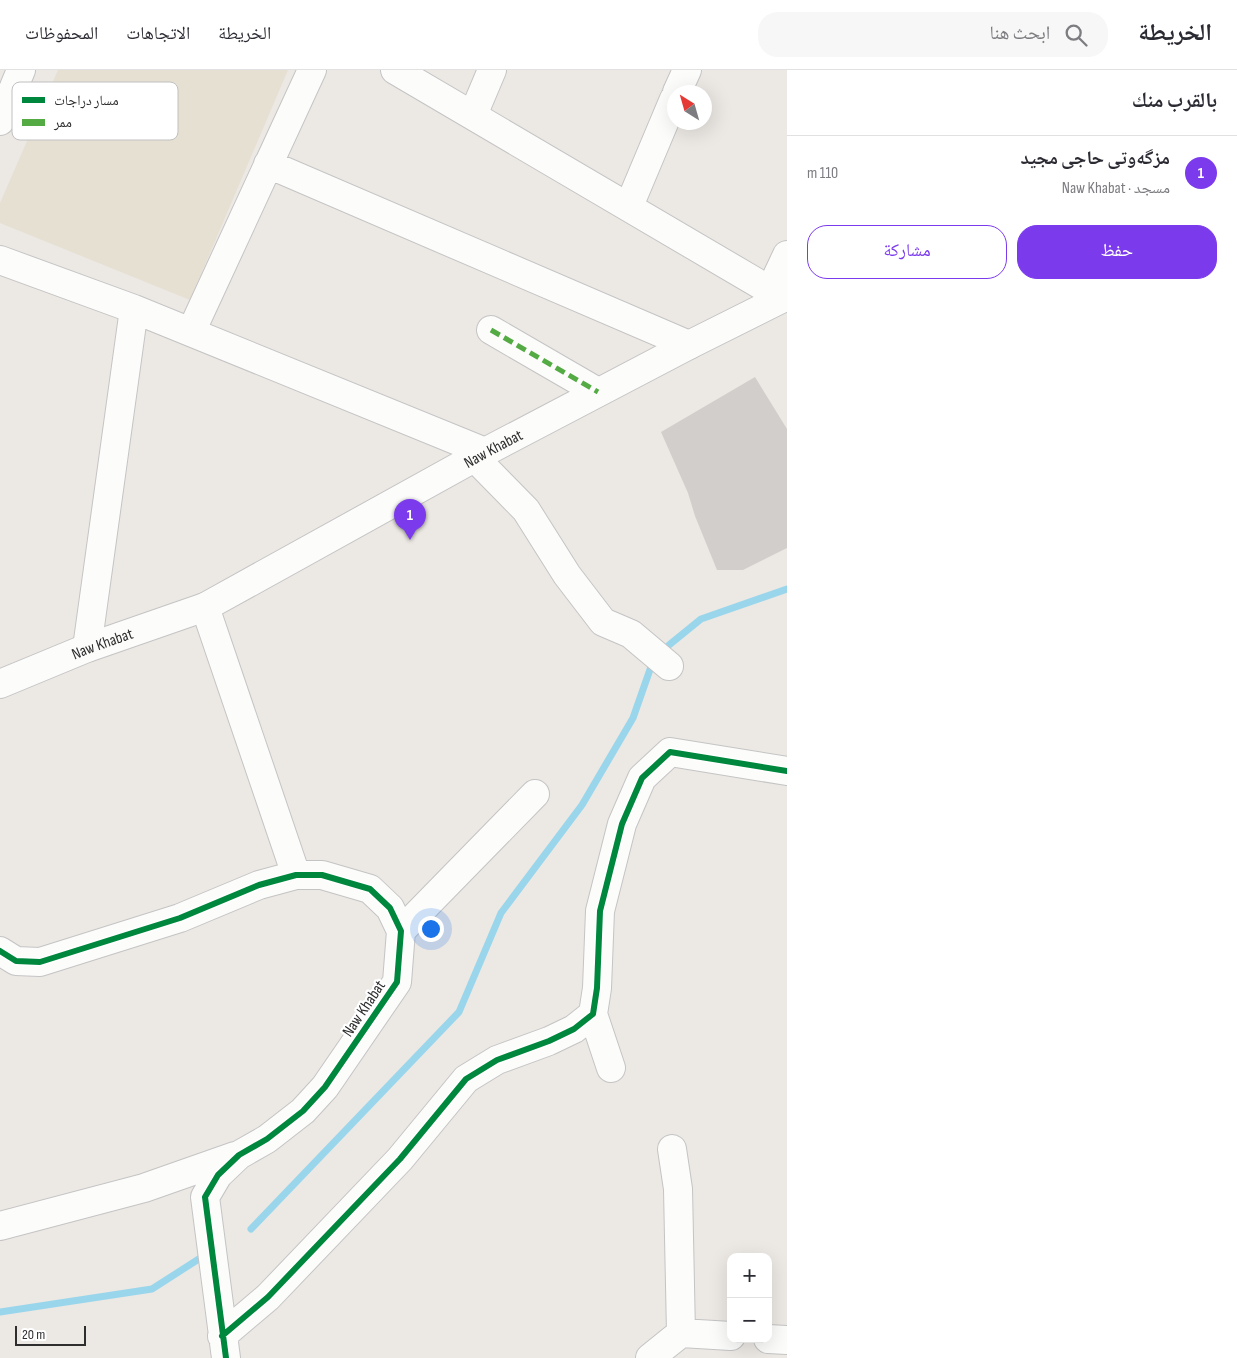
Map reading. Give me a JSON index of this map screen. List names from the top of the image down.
{
  "streets": {
    "street": ["Naw Khabat"]
  },
  "legend": ["مسار دراجات", "ممر"],
  "scale_bar": "20 m",
  "north": "top left",
  "page": {
    "header": "الخريطة",
    "search": "ابحث هنا",
    "nav": ["الخريطة", "الاتجاهات", "المحفوظات"],
    "heading": "بالقرب منك",
    "list": [
      {
        "mark": "1",
        "name": "مزگەوتى حاجى مجيد",
        "note": "مسجد · Naw Khabat",
        "value": "110 m"
      }
    ],
    "buttons": ["حفظ", "مشاركة"],
    "pins": "1",
    "map_buttons": ["+", "−"],
    "scale": "20 m"
  }
}
